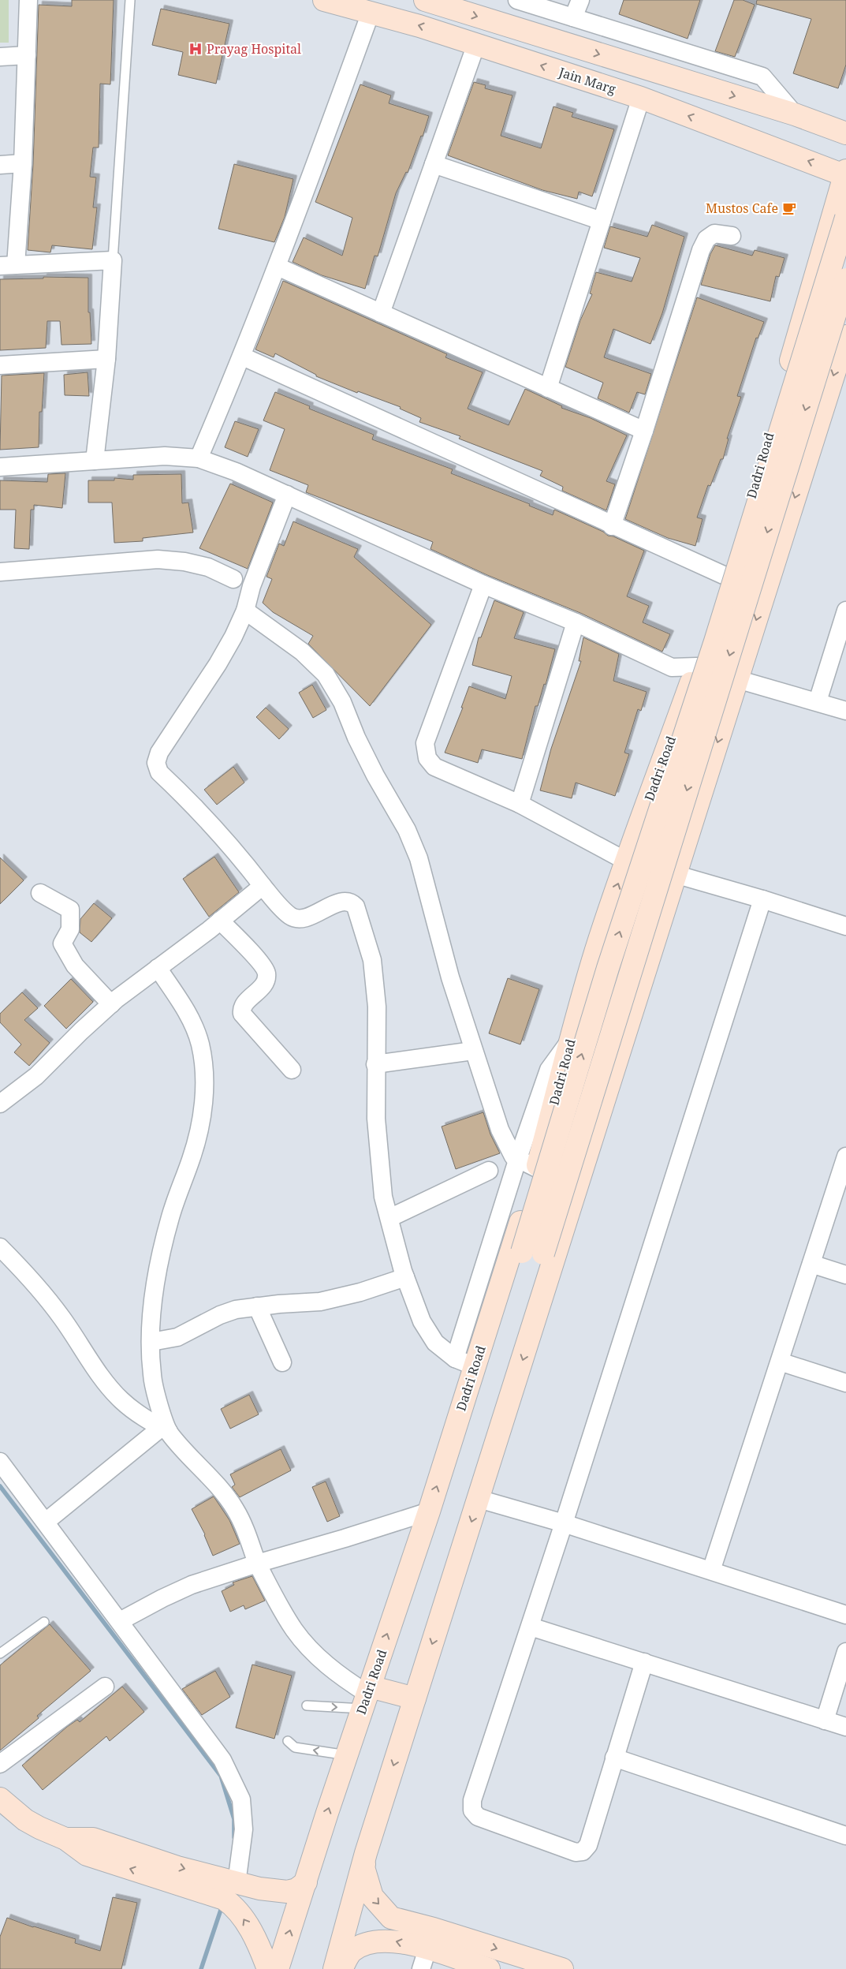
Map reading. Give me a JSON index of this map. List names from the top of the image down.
{
  "streets": {
    "street": ["Jain Marg", "Dadri Road"]
  },
  "crossings": [
    ["Jain Marg", "Dadri Road"]
  ],
  "places": {
    "hospital": ["Prayag Hospital"],
    "cafe": ["Mustos Cafe"]
  }
}
